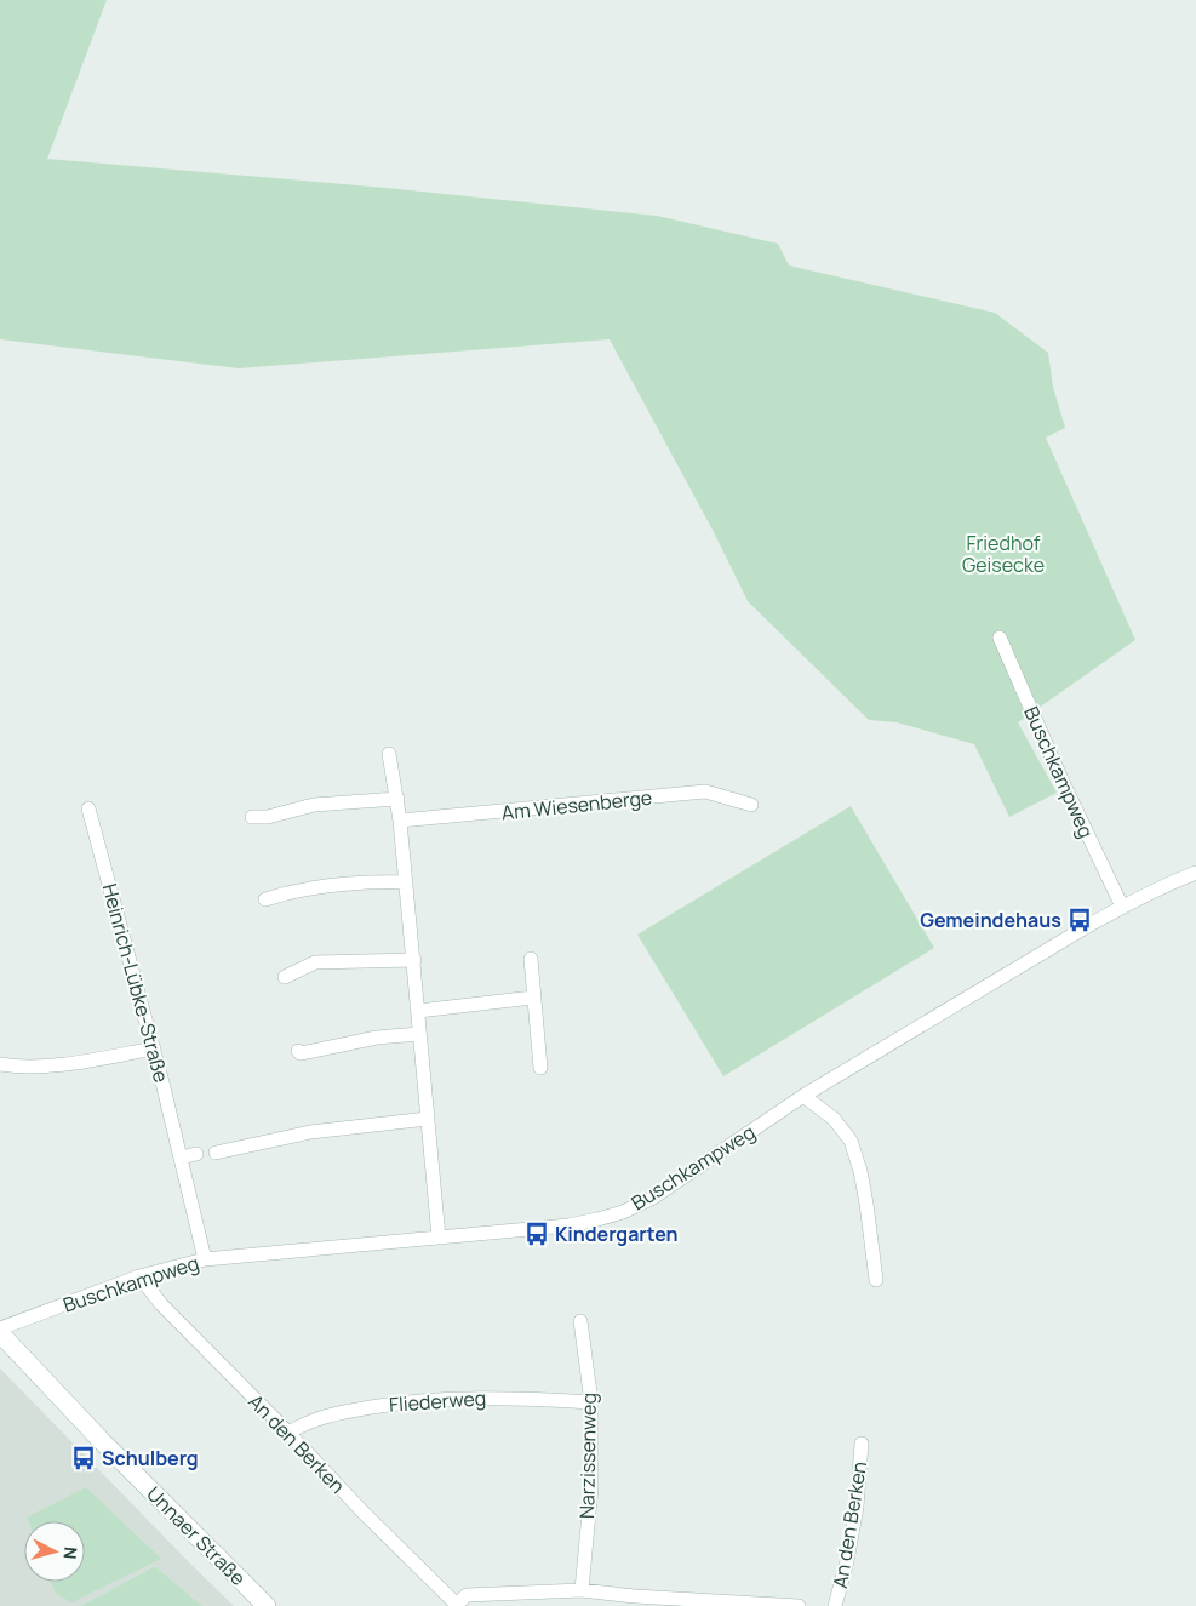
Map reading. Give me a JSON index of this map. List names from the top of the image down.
{
  "streets": {
    "main road": ["Unnaer Straße"],
    "street": [
      "Buschkampweg",
      "Am Wiesenberge",
      "Heinrich-Lübke-Straße",
      "Fliederweg",
      "An den Berken",
      "Narzissenweg"
    ]
  },
  "crossings": [
    ["Buschkampweg", "Heinrich-Lübke-Straße"],
    ["Buschkampweg", "An den Berken"],
    ["Fliederweg", "An den Berken"],
    ["Fliederweg", "Narzissenweg"]
  ],
  "parks": ["Friedhof Geisecke"],
  "places": {
    "bus stop": ["Gemeindehaus", "Kindergarten", "Schulberg"]
  },
  "north": "right"
}
